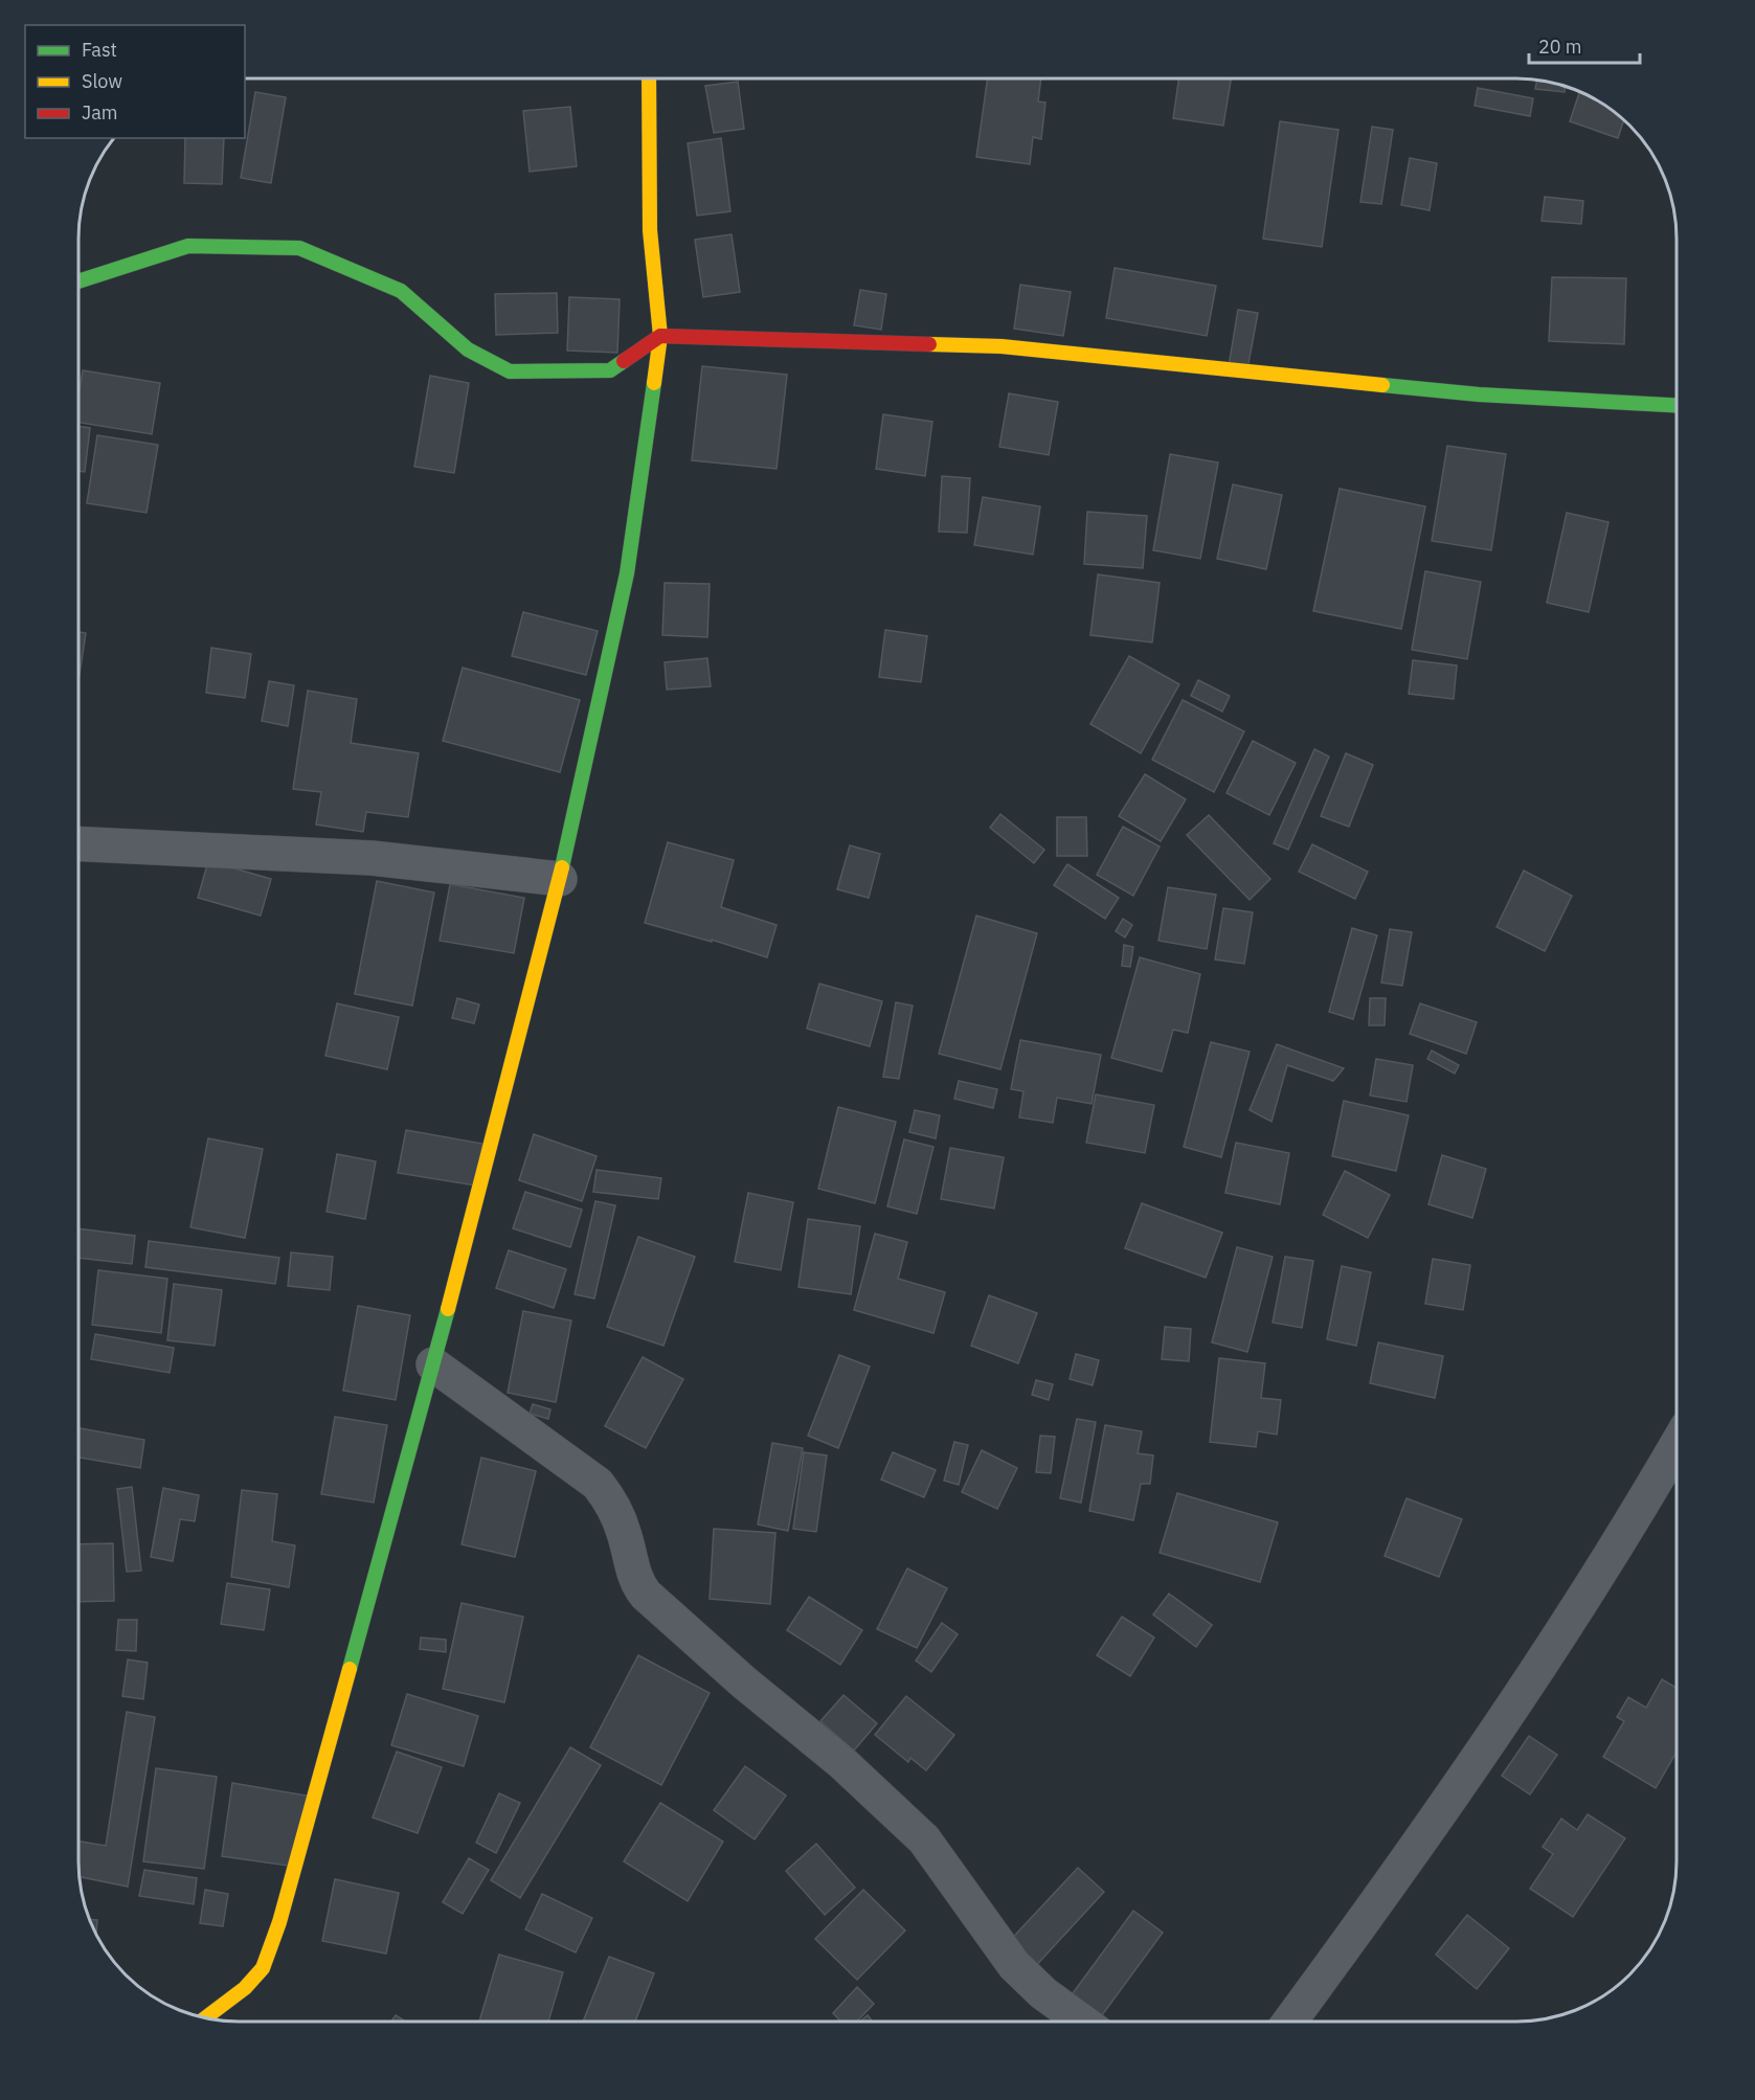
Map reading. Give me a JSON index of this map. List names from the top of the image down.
{
  "legend": ["Fast", "Slow", "Jam"],
  "scale_bar": "20 m"
}
